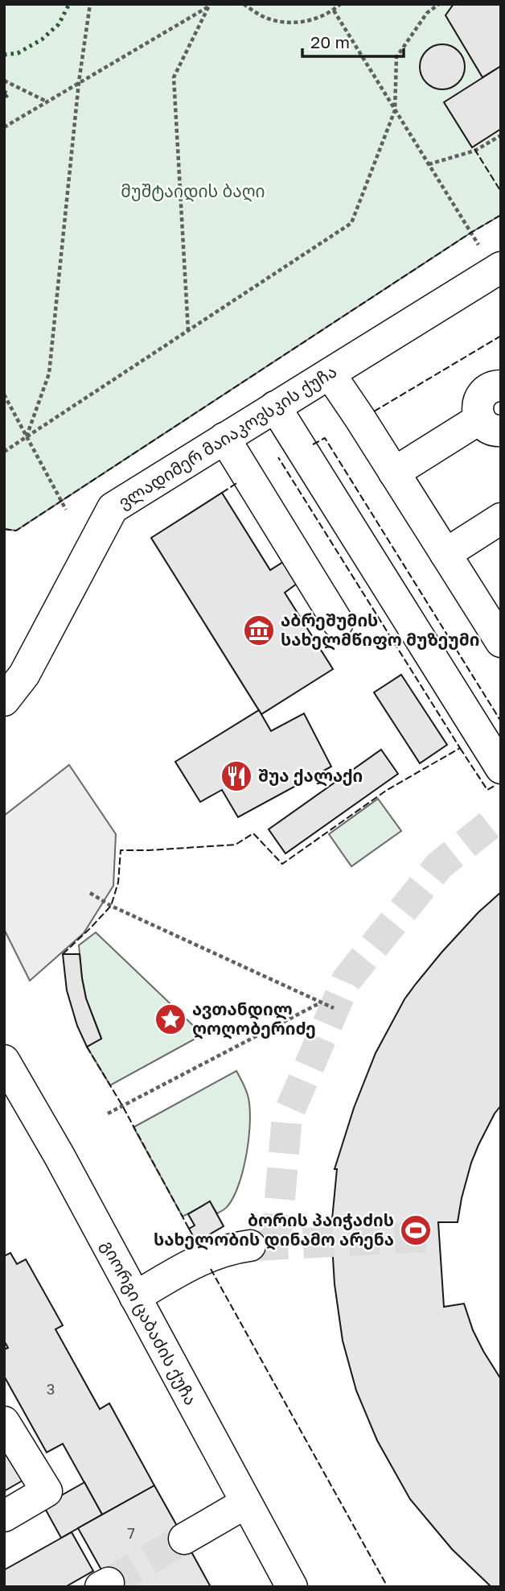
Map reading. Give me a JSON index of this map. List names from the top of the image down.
{
  "streets": {
    "street": ["ვლადიმერ მაიაკოვსკის ქუჩა", "გიორგი ცაბაძის ქუჩა"]
  },
  "parks": ["მუშტაიდის ბაღი"],
  "places": {
    "museum": ["აბრეშუმის სახელმწიფო მუზეუმი"],
    "restaurant": ["შუა ქალაქი"],
    "place": ["ავთანდილ ღოღობერიძე"],
    "sports": ["ბორის პაიჭაძის სახელობის დინამო არენა"]
  },
  "house_numbers": ["3", "7"],
  "scale_bar": "20 m"
}
